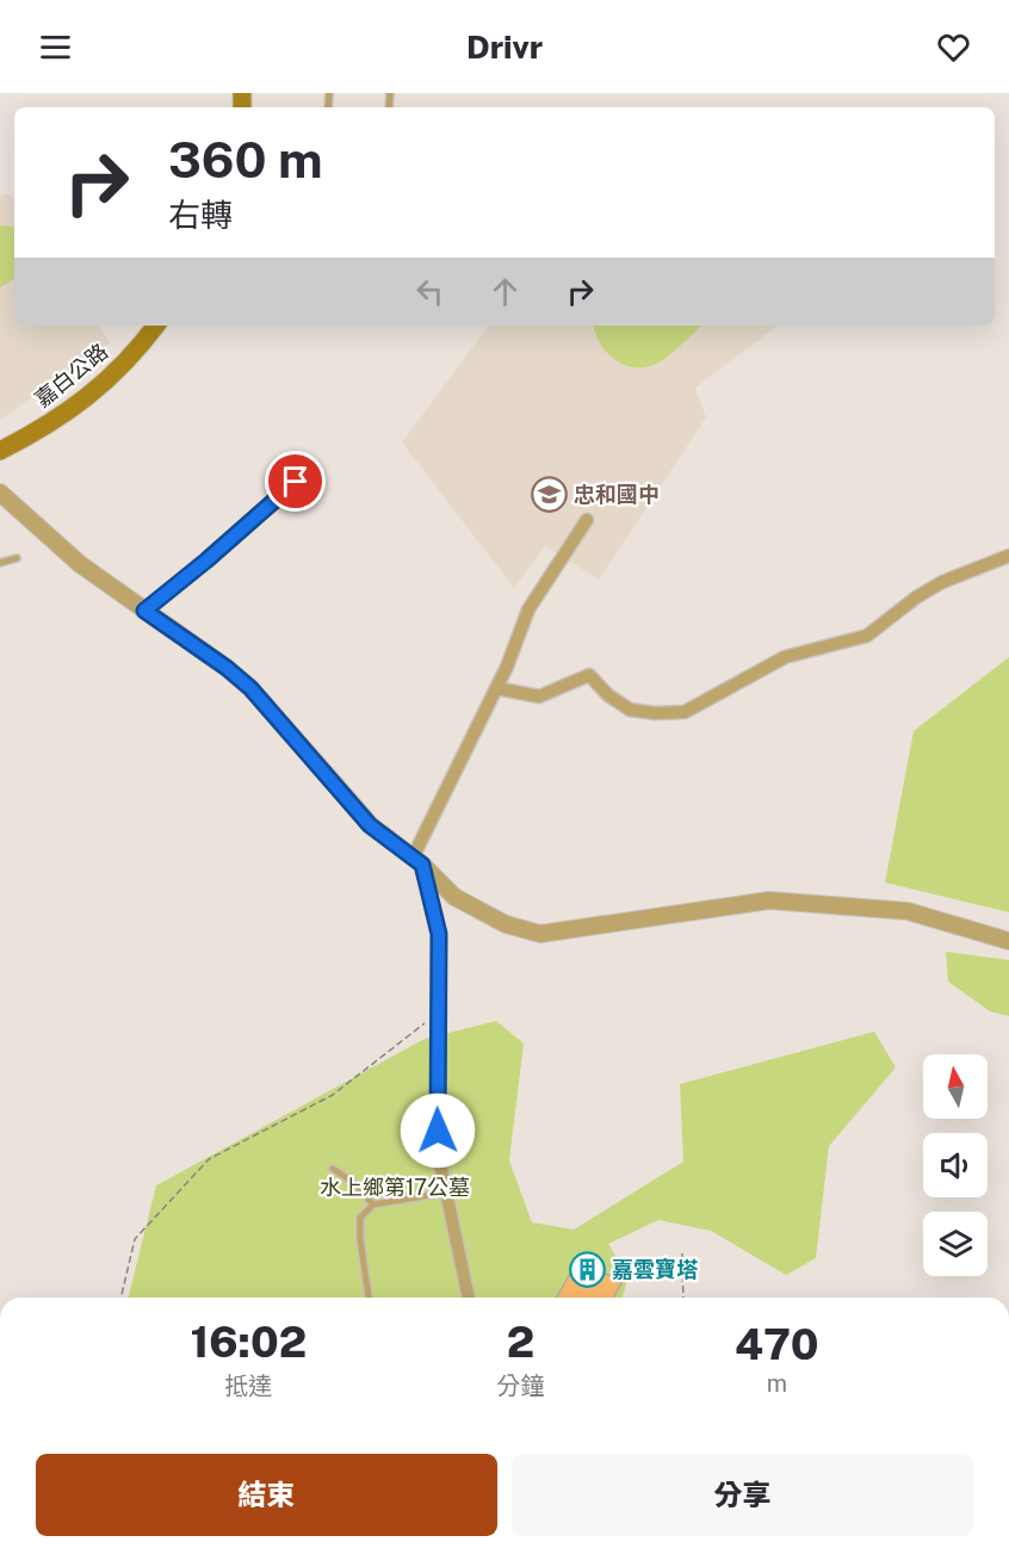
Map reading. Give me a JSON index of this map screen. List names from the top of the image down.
{
  "streets": {
    "main road": ["嘉白公路"]
  },
  "parks": ["水上鄉第17公墓"],
  "places": {
    "school or university": ["忠和國中"],
    "building": ["嘉雲寶塔"]
  },
  "north": "top",
  "page": {
    "header": "Drivr",
    "turn": ["360 m", "右轉"],
    "eta": [
      "16:02",
      "抵達",
      "2",
      "分鐘",
      "470",
      "m"
    ],
    "buttons": ["結束", "分享"]
  }
}
